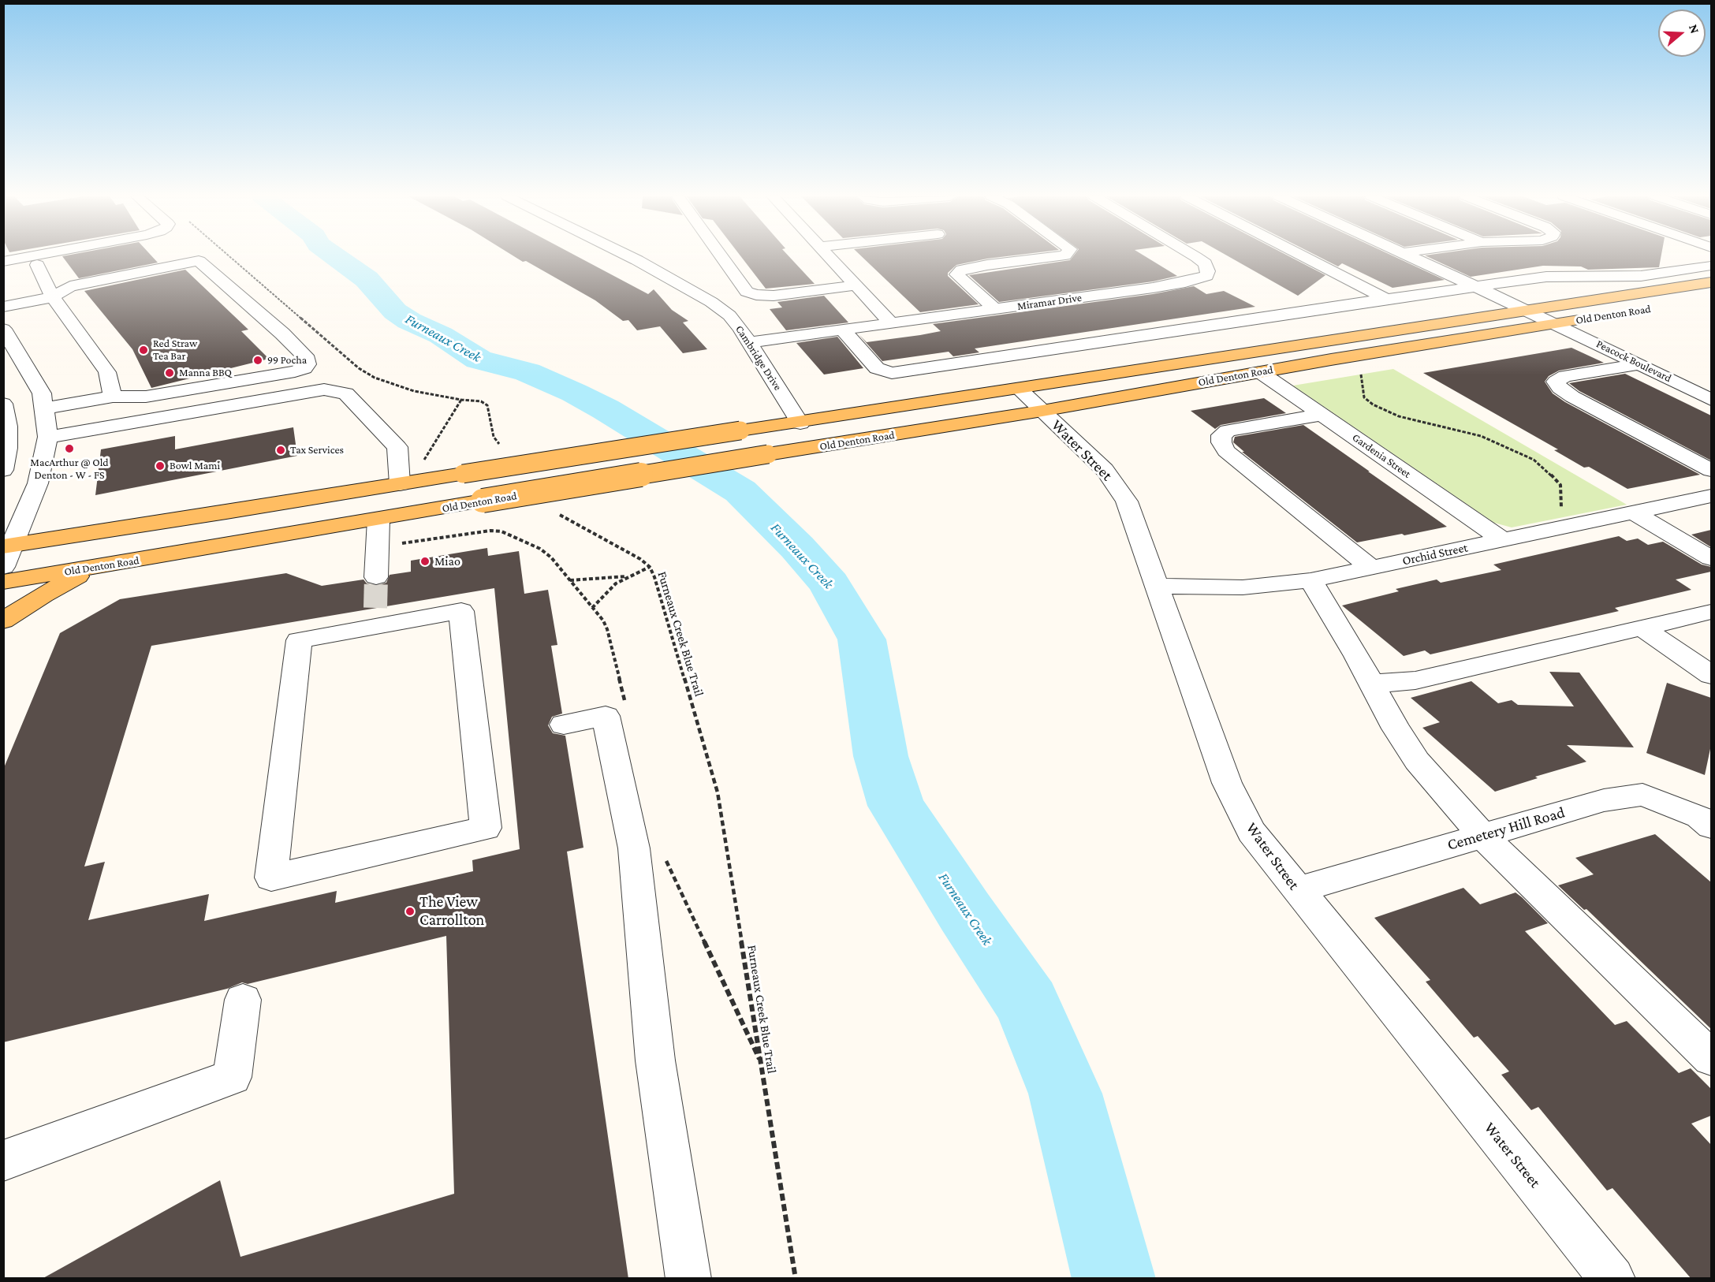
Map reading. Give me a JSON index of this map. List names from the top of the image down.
{
  "streets": {
    "main road": ["Old Denton Road"],
    "street": [
      "Miramar Drive",
      "Cambridge Drive",
      "Peacock Boulevard",
      "Water Street",
      "Gardenia Street",
      "Orchid Street",
      "Cemetery Hill Road"
    ],
    "path": ["Furneaux Creek Blue Trail"]
  },
  "crossings": [
    ["Miramar Drive", "Cambridge Drive"],
    ["Old Denton Road", "Cambridge Drive"],
    ["Old Denton Road", "Peacock Boulevard"],
    ["Old Denton Road", "Water Street"],
    ["Old Denton Road", "Gardenia Street"],
    ["Water Street", "Orchid Street"],
    ["Water Street", "Cemetery Hill Road"],
    ["Gardenia Street", "Orchid Street"]
  ],
  "water": ["Furneaux Creek"],
  "places": [
    "Red Straw Tea Bar",
    "99 Pocha",
    "Manna BBQ",
    "MacArthur @ Old Denton - W - FS",
    "Tax Services",
    "Bowl Mami",
    "Miao",
    "The View Carrollton"
  ],
  "north": "right"
}
